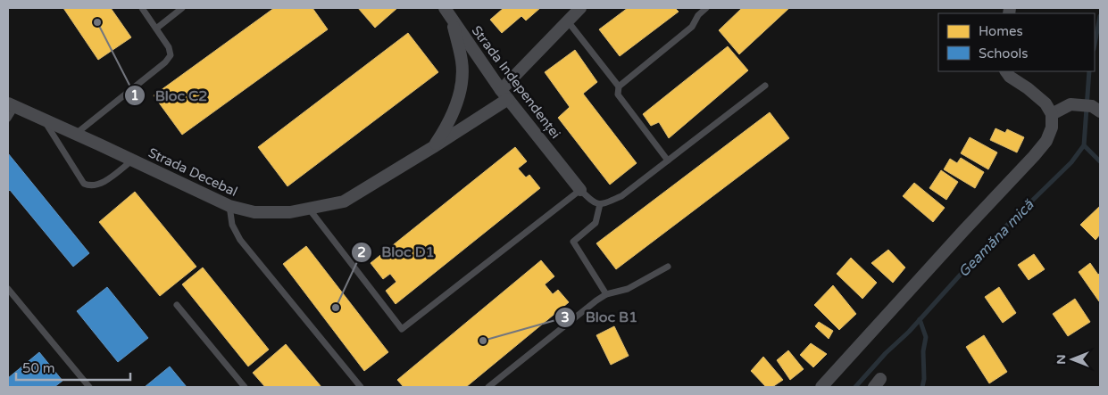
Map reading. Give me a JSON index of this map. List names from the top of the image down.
{
  "streets": {
    "street": ["Strada Independenței", "Strada Decebal"]
  },
  "crossings": [
    ["Strada Independenței", "Strada Decebal"]
  ],
  "water": ["Geamăna mică"],
  "places": ["Bloc C2", "Bloc D1", "Bloc B1"],
  "legend": ["Homes", "Schools"],
  "scale_bar": "50 m",
  "north": "left"
}
